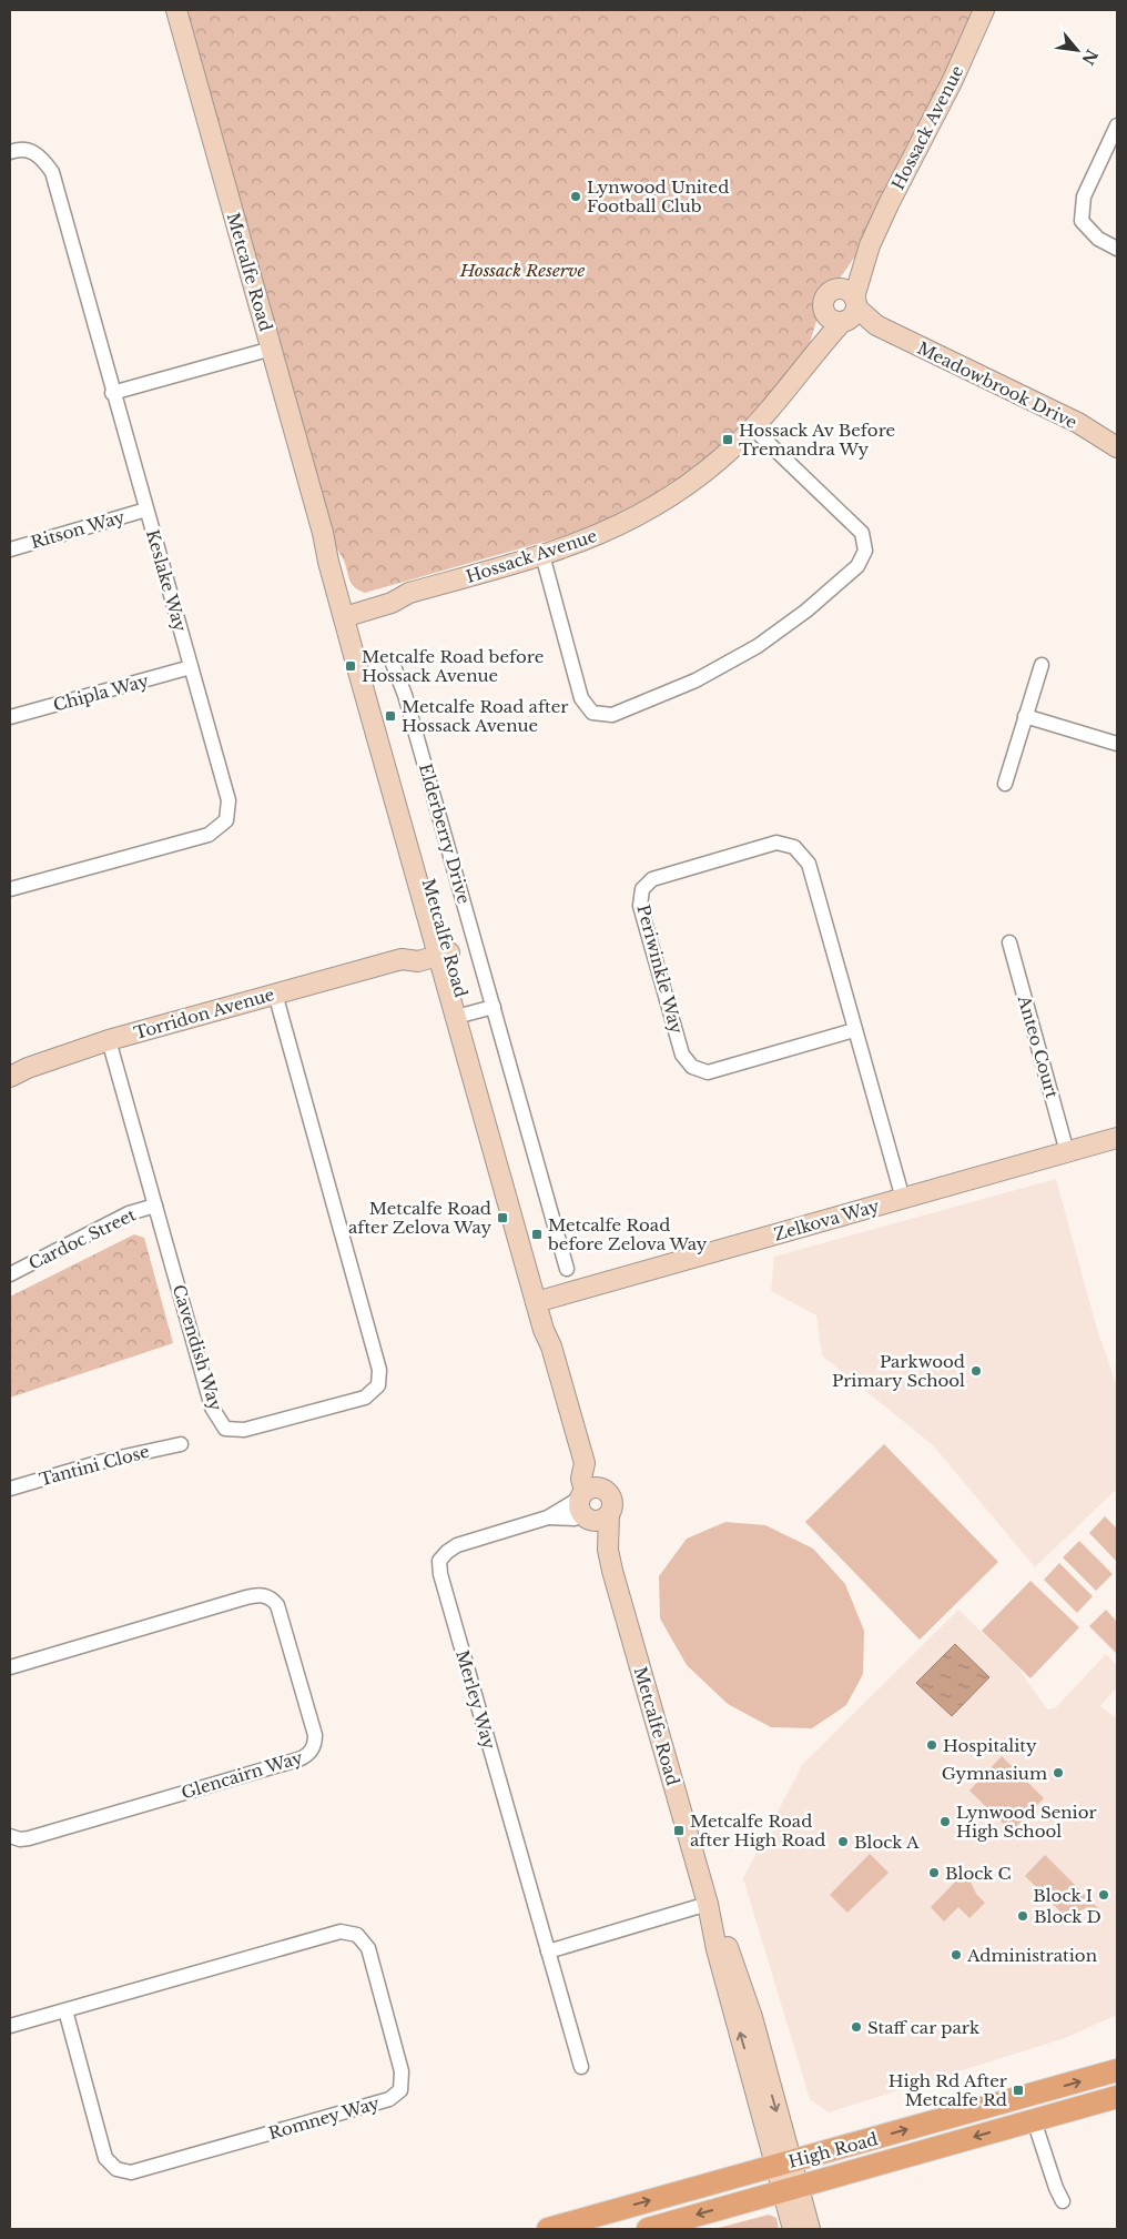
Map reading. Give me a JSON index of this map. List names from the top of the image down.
{
  "streets": {
    "main road": [
      "Hossack Avenue",
      "Metcalfe Road",
      "Meadowbrook Drive",
      "Torridon Avenue",
      "Zelkova Way",
      "High Road"
    ],
    "street": [
      "Ritson Way",
      "Keslake Way",
      "Chipla Way",
      "Elderberry Drive",
      "Periwinkle Way",
      "Anteo Court",
      "Cardoc Street",
      "Cavendish Way",
      "Tantini Close",
      "Merley Way",
      "Glencairn Way",
      "Romney Way"
    ]
  },
  "crossings": [
    ["Hossack Avenue", "Metcalfe Road"],
    ["Hossack Avenue", "Meadowbrook Drive"],
    ["Metcalfe Road", "Torridon Avenue"],
    ["Metcalfe Road", "Zelkova Way"],
    ["Metcalfe Road", "Merley Way"],
    ["Metcalfe Road", "High Road"],
    ["Ritson Way", "Keslake Way"],
    ["Keslake Way", "Chipla Way"],
    ["Periwinkle Way", "Zelkova Way"],
    ["Torridon Avenue", "Cavendish Way"],
    ["Anteo Court", "Zelkova Way"],
    ["Cardoc Street", "Cavendish Way"]
  ],
  "parks": ["Hossack Reserve"],
  "places": {
    "other": [
      "Lynwood United Football Club",
      "Parkwood Primary School",
      "Hospitality",
      "Gymnasium",
      "Lynwood Senior High School",
      "Block A",
      "Block C",
      "Block I",
      "Block D",
      "Administration",
      "Staff car park"
    ],
    "transit": [
      "Hossack Av Before Tremandra Wy",
      "Metcalfe Road before Hossack Avenue",
      "Metcalfe Road after Hossack Avenue",
      "Metcalfe Road after Zelova Way",
      "Metcalfe Road before Zelova Way",
      "Metcalfe Road after High Road",
      "High Rd After Metcalfe Rd"
    ]
  },
  "north": "bottom right"
}
